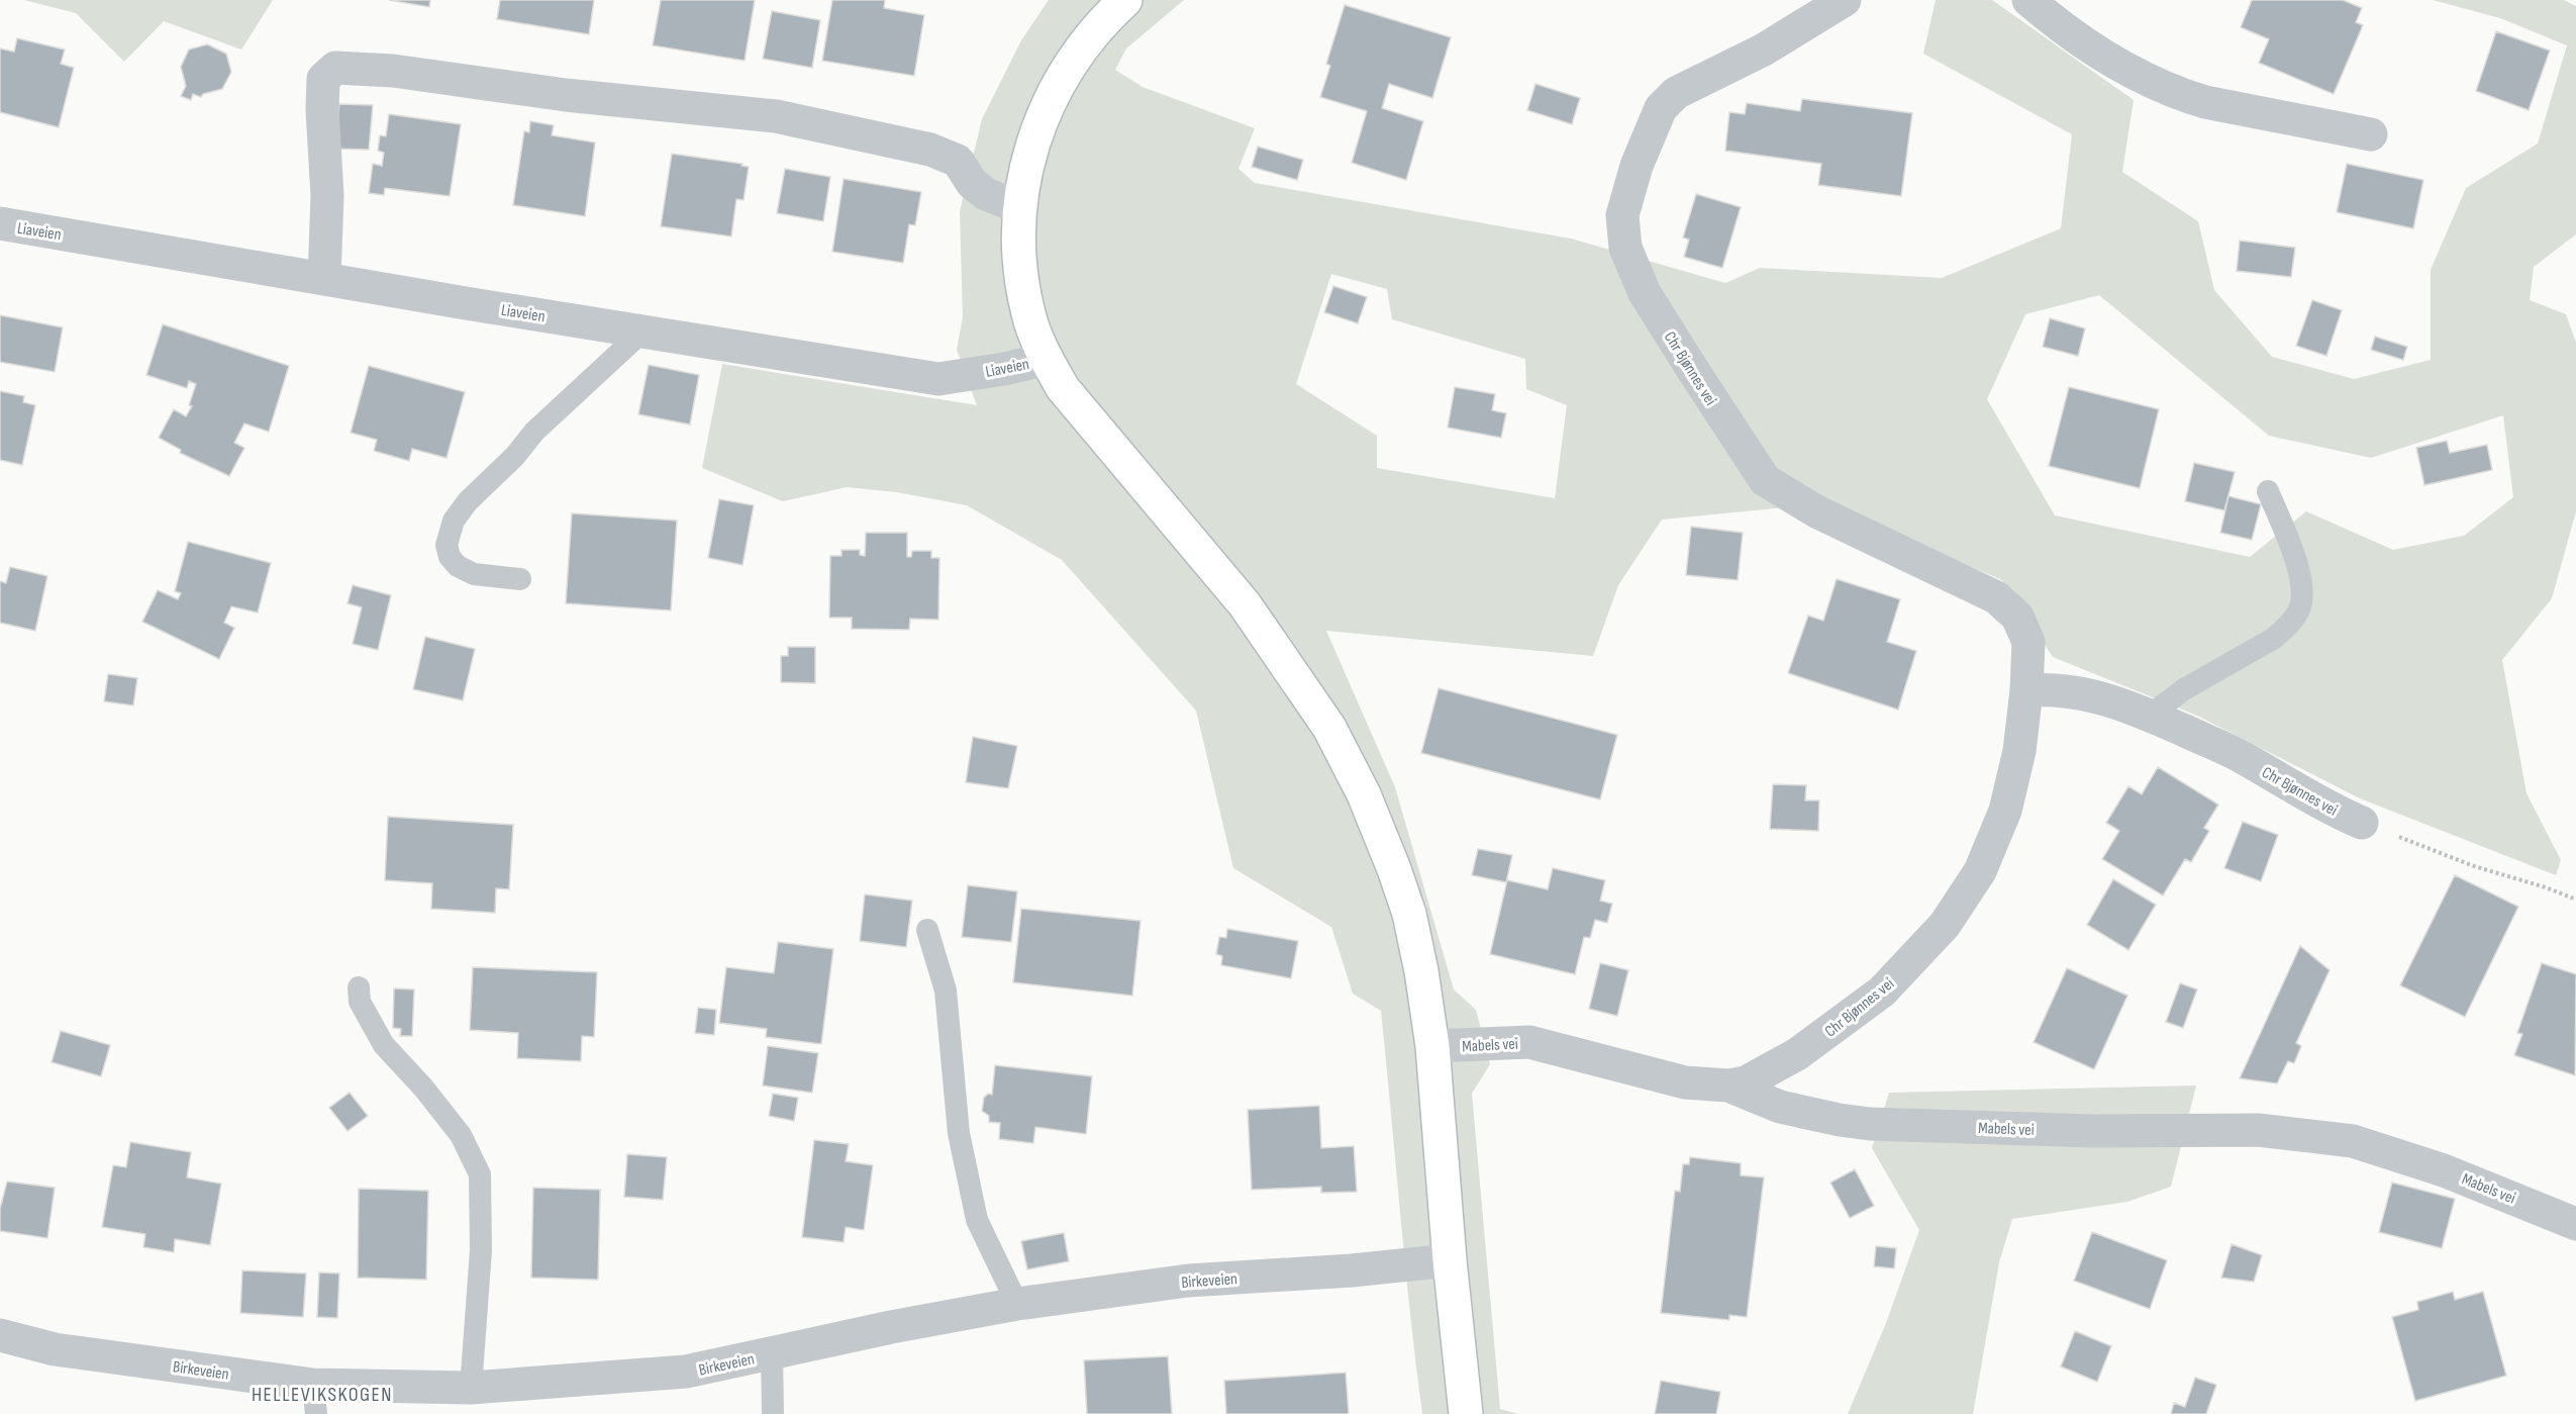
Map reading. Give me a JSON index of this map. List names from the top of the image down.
{
  "streets": {
    "street": [
      "Liaveien",
      "Chr Bjønnes vei",
      "Mabels vei",
      "Birkeveien"
    ]
  },
  "crossings": [
    ["Chr Bjønnes vei", "Mabels vei"]
  ],
  "districts": ["HELLEVIKSKOGEN"]
}
